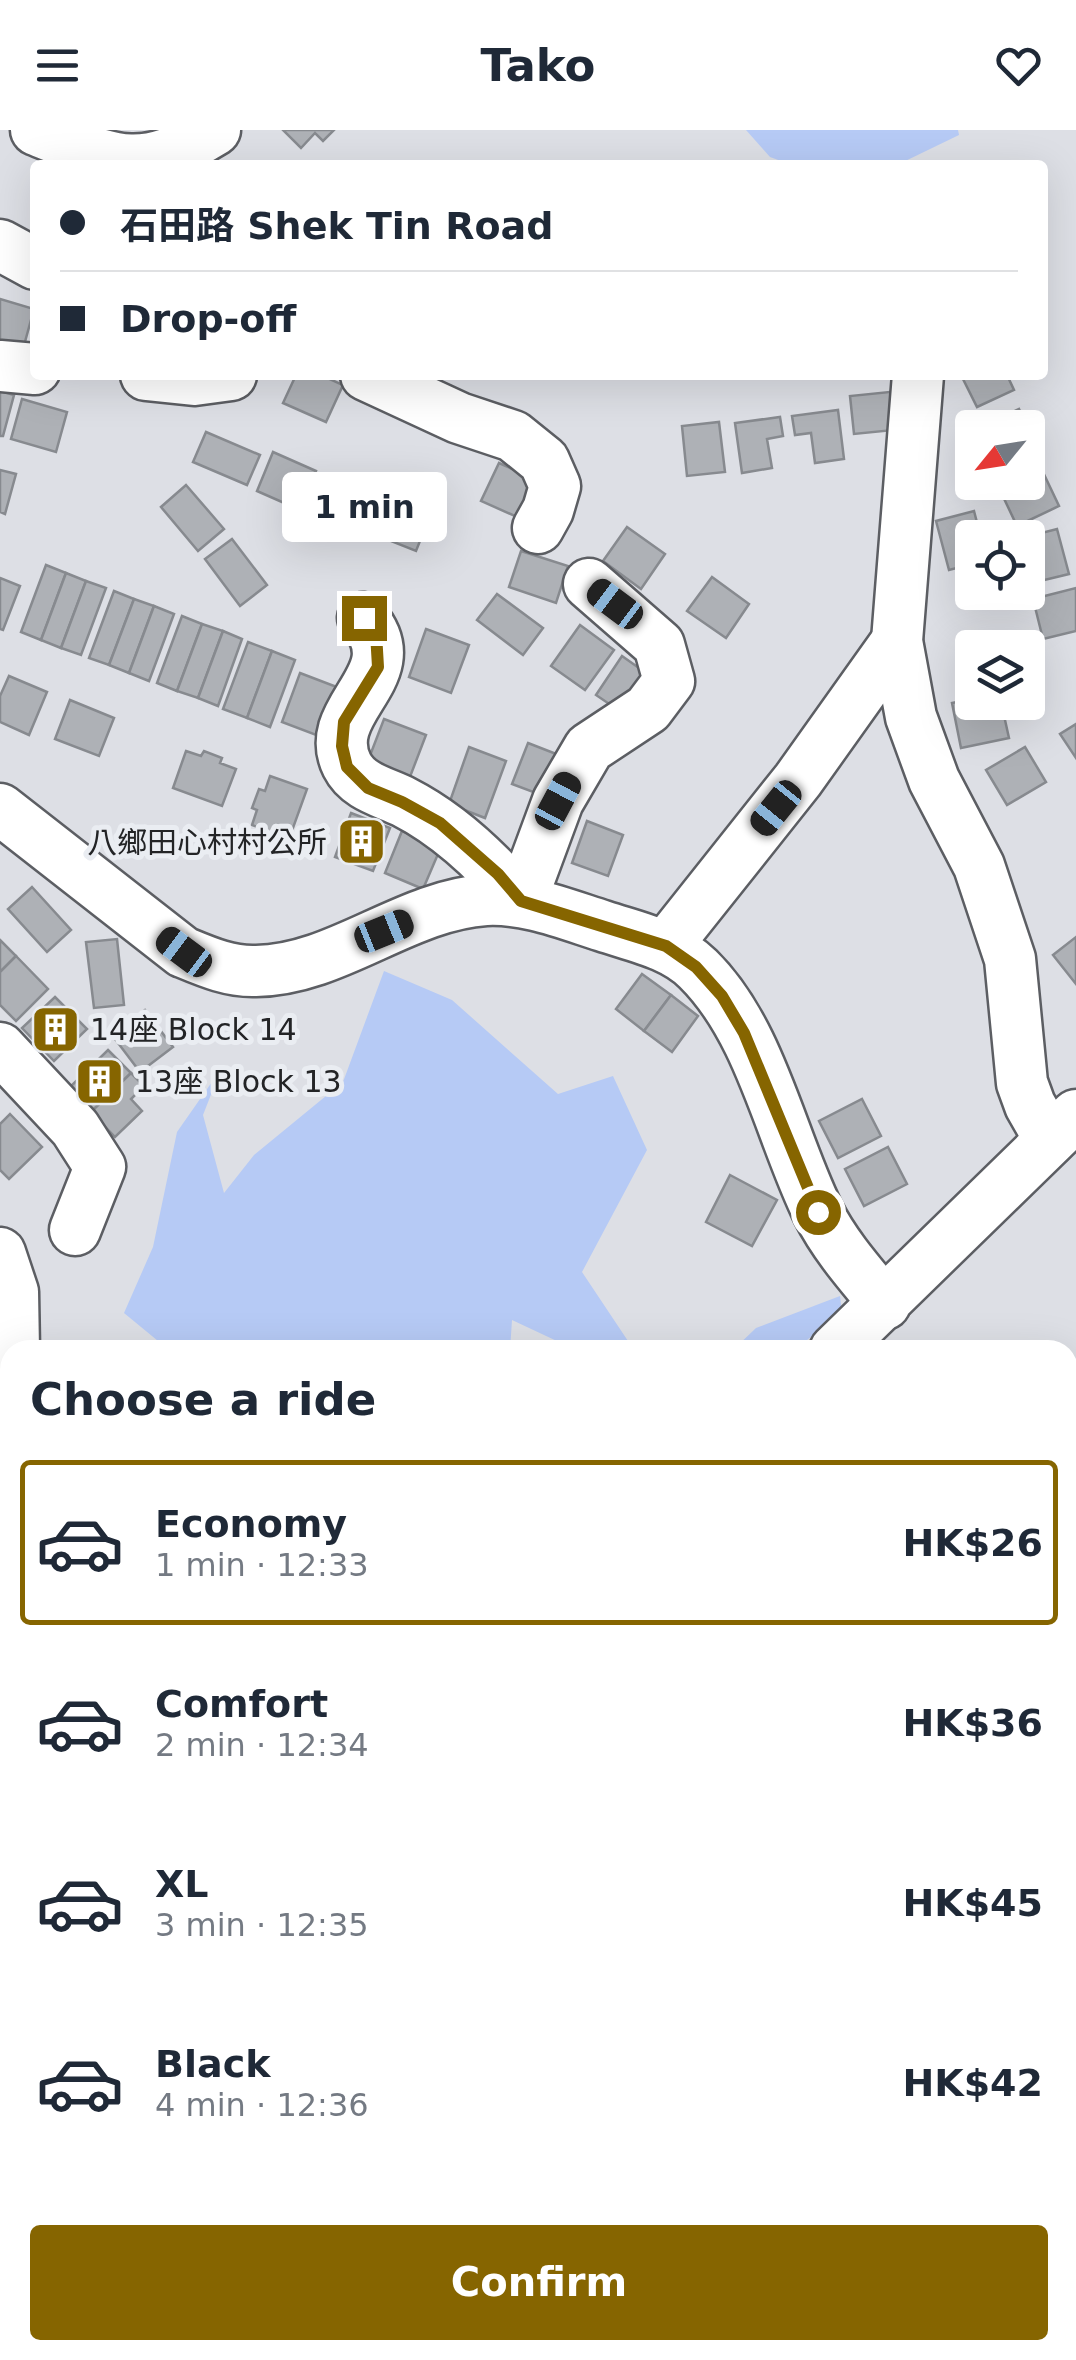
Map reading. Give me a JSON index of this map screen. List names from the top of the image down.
{
  "places": {
    "building": ["八鄉田心村村公所", "14座 Block 14", "13座 Block 13"]
  },
  "north": "bottom left",
  "page": {
    "header": "Tako",
    "banner": ["石田路 Shek Tin Road", "Drop-off"],
    "bubble": "1 min",
    "heading": "Choose a ride",
    "list": [
      {
        "name": "Economy",
        "note": "1 min · 12:33",
        "value": "HK$26"
      },
      {
        "name": "Comfort",
        "note": "2 min · 12:34",
        "value": "HK$36"
      },
      {
        "name": "XL",
        "note": "3 min · 12:35",
        "value": "HK$45"
      },
      {
        "name": "Black",
        "note": "4 min · 12:36",
        "value": "HK$42"
      }
    ],
    "buttons": "Confirm"
  }
}
